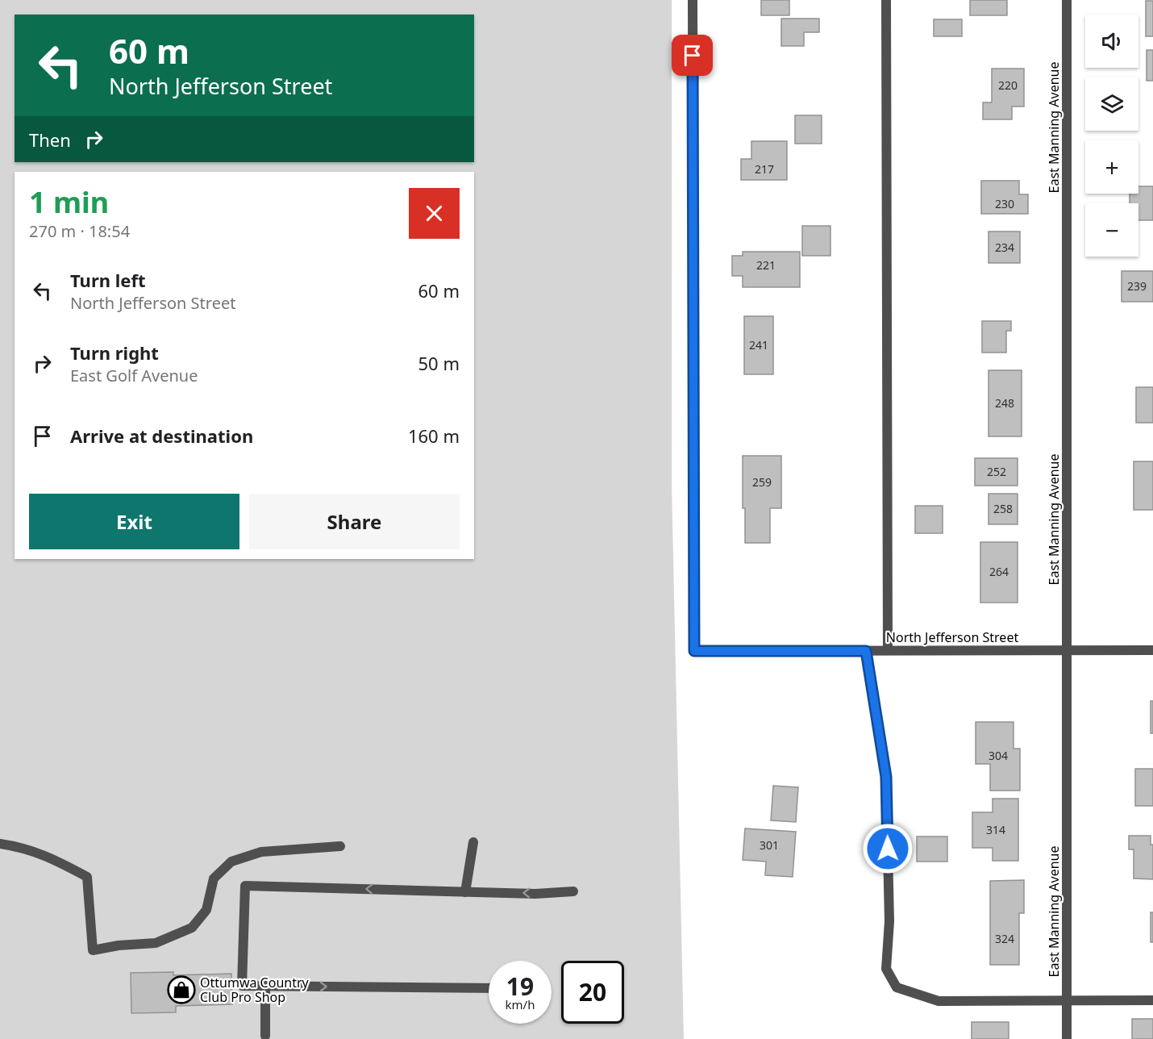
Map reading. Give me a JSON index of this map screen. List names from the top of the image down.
{
  "streets": {
    "street": ["East Manning Avenue", "North Jefferson Street"]
  },
  "crossings": [
    ["East Manning Avenue", "North Jefferson Street"]
  ],
  "places": {
    "shop": ["Ottumwa Country Club Pro Shop"]
  },
  "house_numbers": [
    "220",
    "217",
    "230",
    "234",
    "221",
    "239",
    "241",
    "248",
    "252",
    "259",
    "258",
    "264",
    "304",
    "314",
    "301",
    "324"
  ],
  "page": {
    "map_buttons": ["+", "−"],
    "turn": ["60 m", "North Jefferson Street"],
    "then": "Then",
    "heading": ["1 min", "270 m · 18:54"],
    "list": [
      {
        "name": "Turn left",
        "note": "North Jefferson Street",
        "value": "60 m"
      },
      {
        "name": "Turn right",
        "note": "East Golf Avenue",
        "value": "50 m"
      },
      {
        "name": "Arrive at destination",
        "value": "160 m"
      }
    ],
    "buttons": ["Exit", "Share"],
    "speed": "19 km/h",
    "limit": "20"
  }
}
